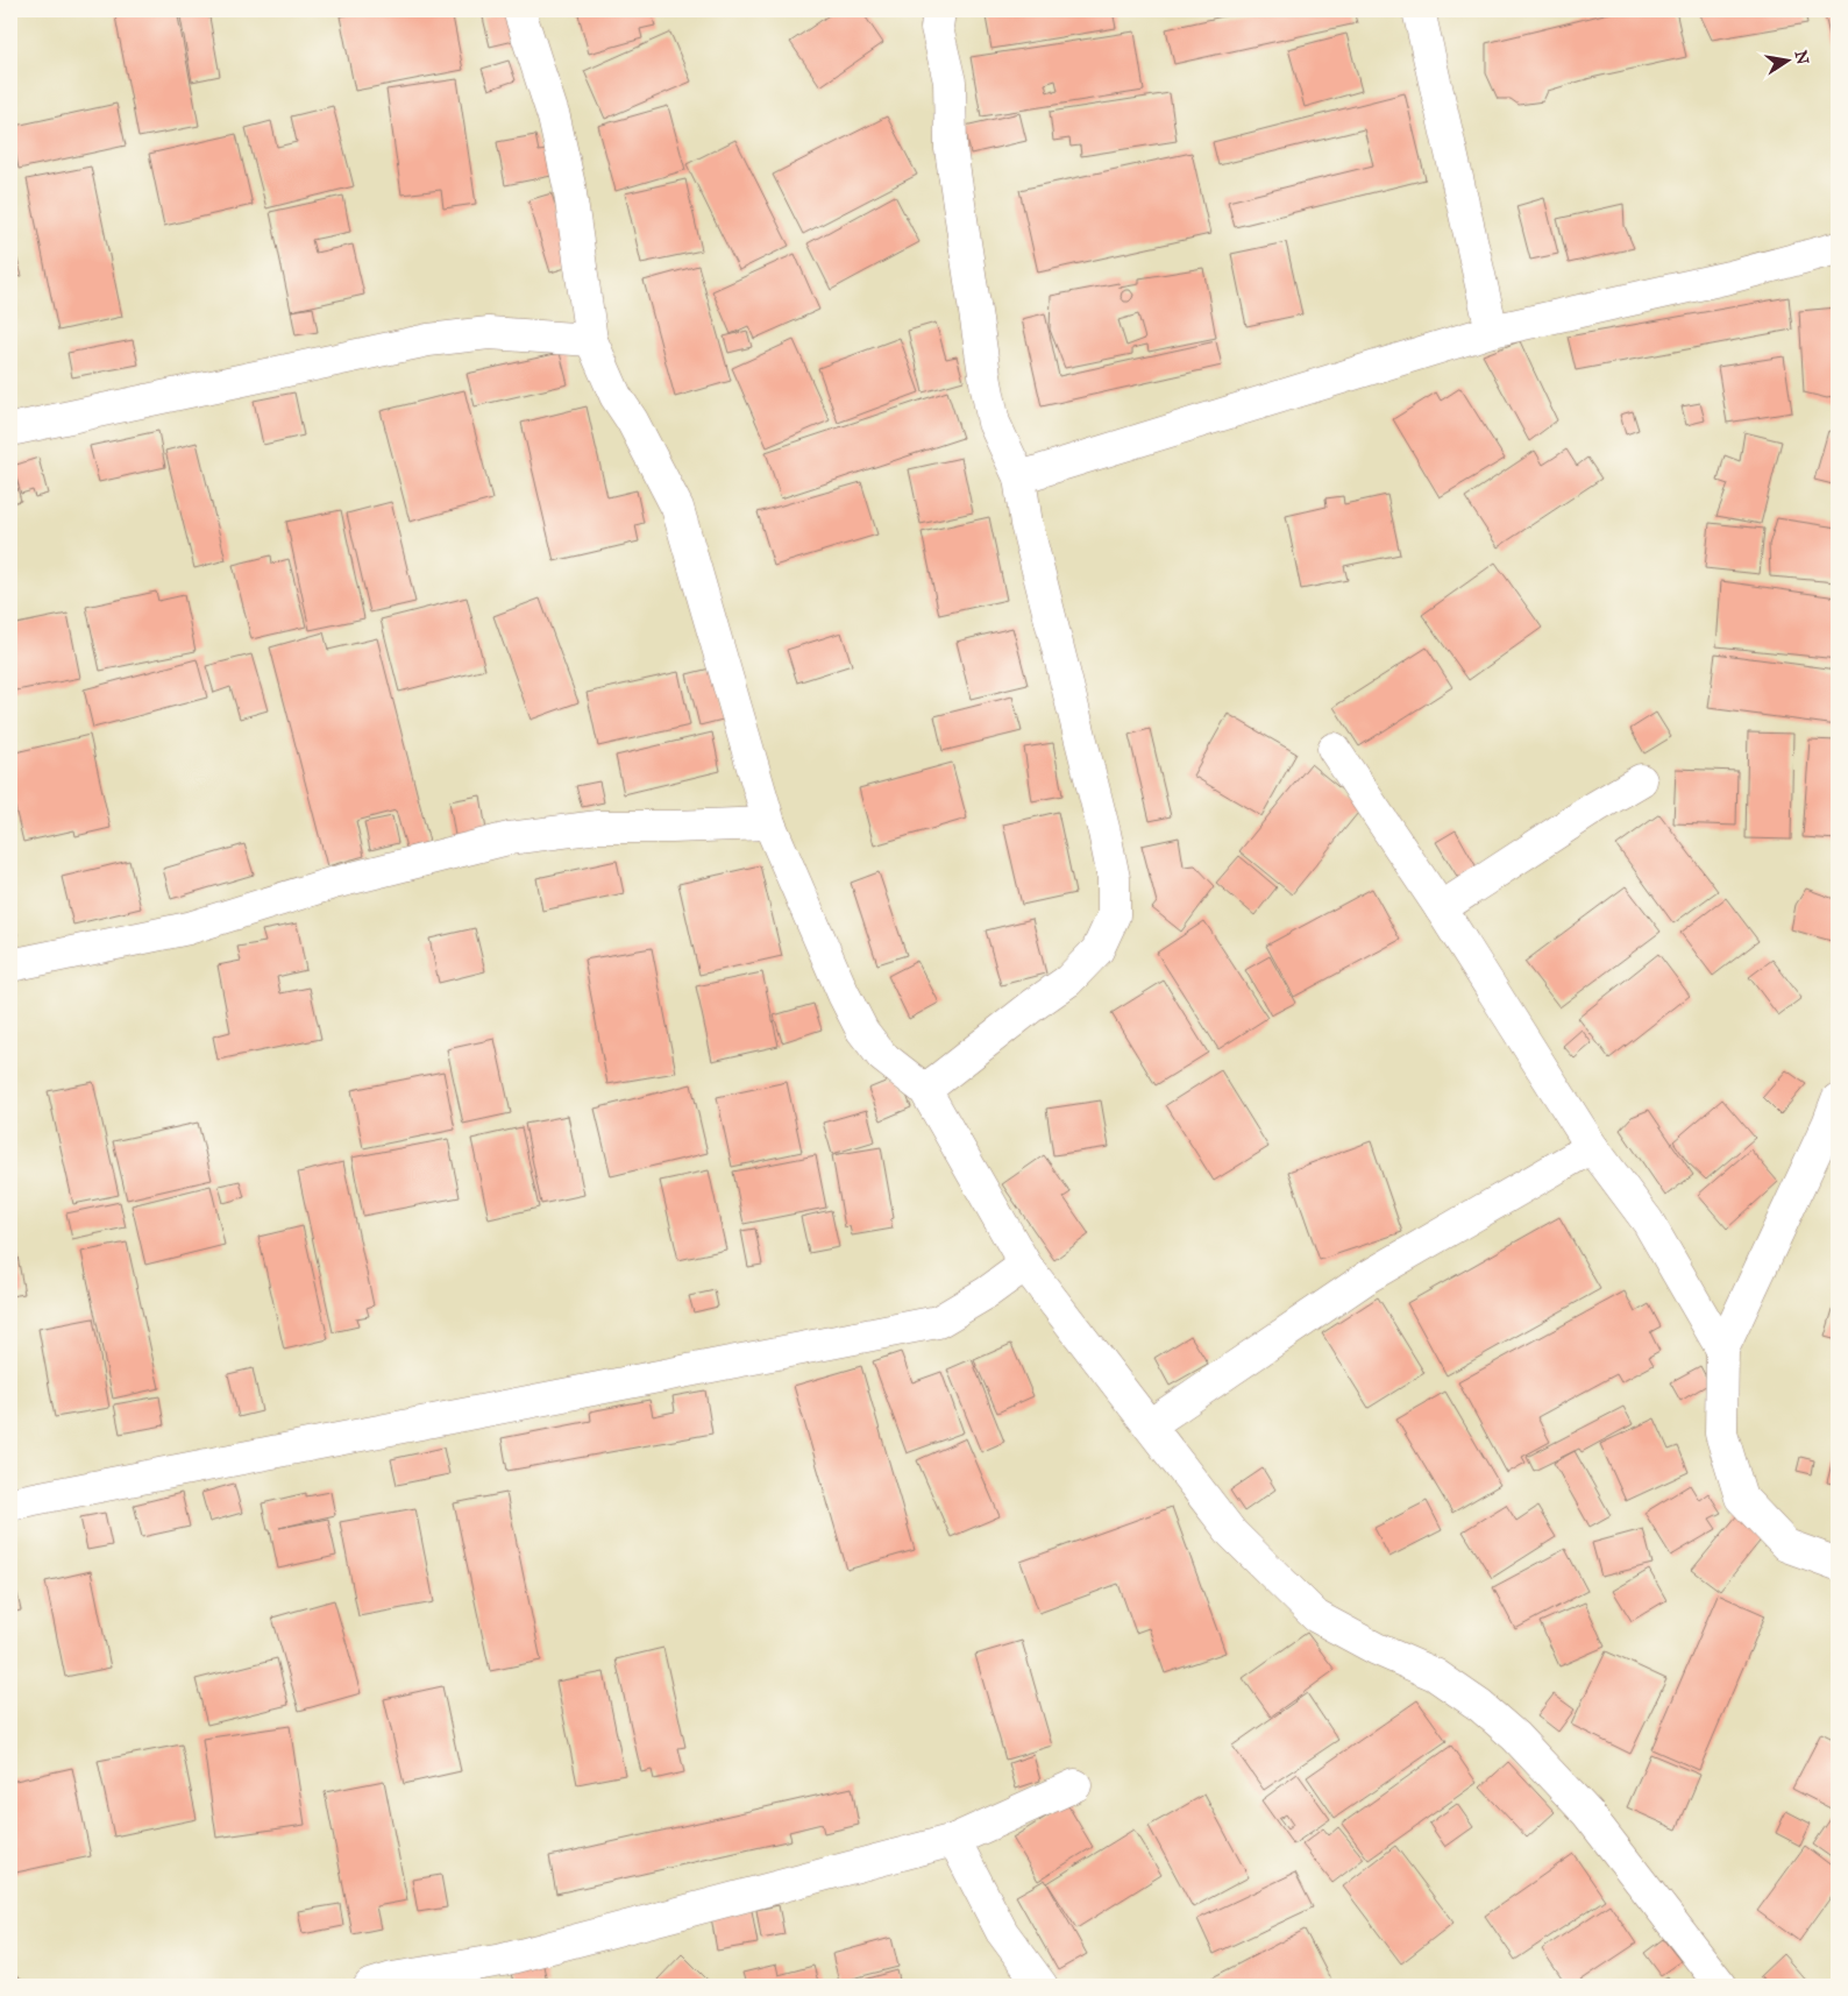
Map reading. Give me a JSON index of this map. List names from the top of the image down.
{
  "north": "right"
}
